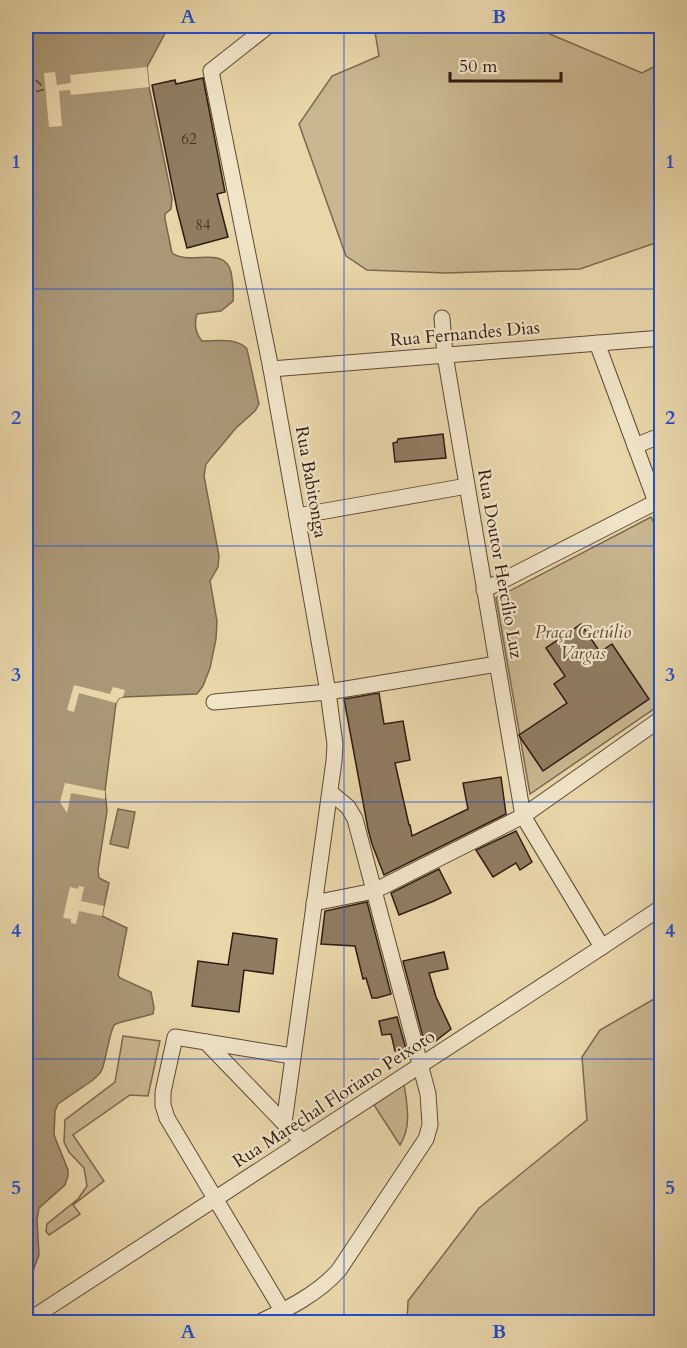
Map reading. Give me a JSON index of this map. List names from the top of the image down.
{
  "streets": {
    "street": [
      "Rua Fernandes Dias",
      "Rua Babitonga",
      "Rua Doutor Hercílio Luz",
      "Rua Marechal Floriano Peixoto"
    ]
  },
  "crossings": [
    ["Rua Fernandes Dias", "Rua Babitonga"],
    ["Rua Fernandes Dias", "Rua Doutor Hercílio Luz"]
  ],
  "parks": ["Praça Getúlio Vargas"],
  "house_numbers": ["62", "84"],
  "scale_bar": "50 m",
  "grid": {
    "columns": ["A", "B"],
    "rows": [
      "1",
      "2",
      "3",
      "4",
      "5"
    ]
  }
}
